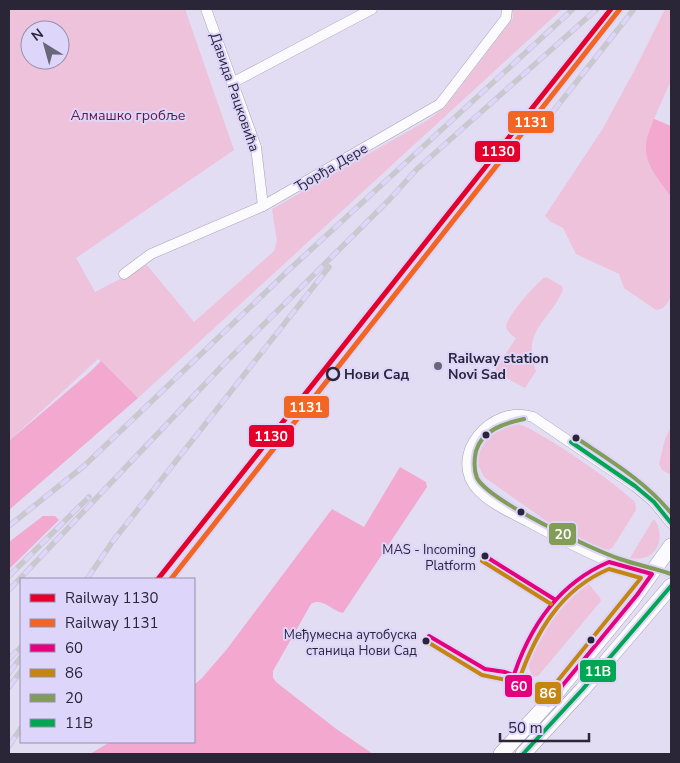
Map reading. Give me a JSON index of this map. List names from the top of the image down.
{
  "streets": {
    "street": ["Давида Рацковића", "Ђорђа Дере"]
  },
  "crossings": [
    ["Давида Рацковића", "Ђорђа Дере"]
  ],
  "parks": ["Алмашко гробље"],
  "places": [
    "Railway station Novi Sad",
    "Нови Сад",
    "MAS - Incoming Platform",
    "Међумесна аутобуска станица Нови Сад"
  ],
  "lines": [
    "rail line 1130",
    "rail line 1131",
    "transit line 20",
    "transit line 11B",
    "transit line 60",
    "transit line 86"
  ],
  "legend": [
    "Railway 1130",
    "Railway 1131",
    "60",
    "86",
    "20",
    "11B"
  ],
  "scale_bar": "50 m",
  "north": "top left"
}
